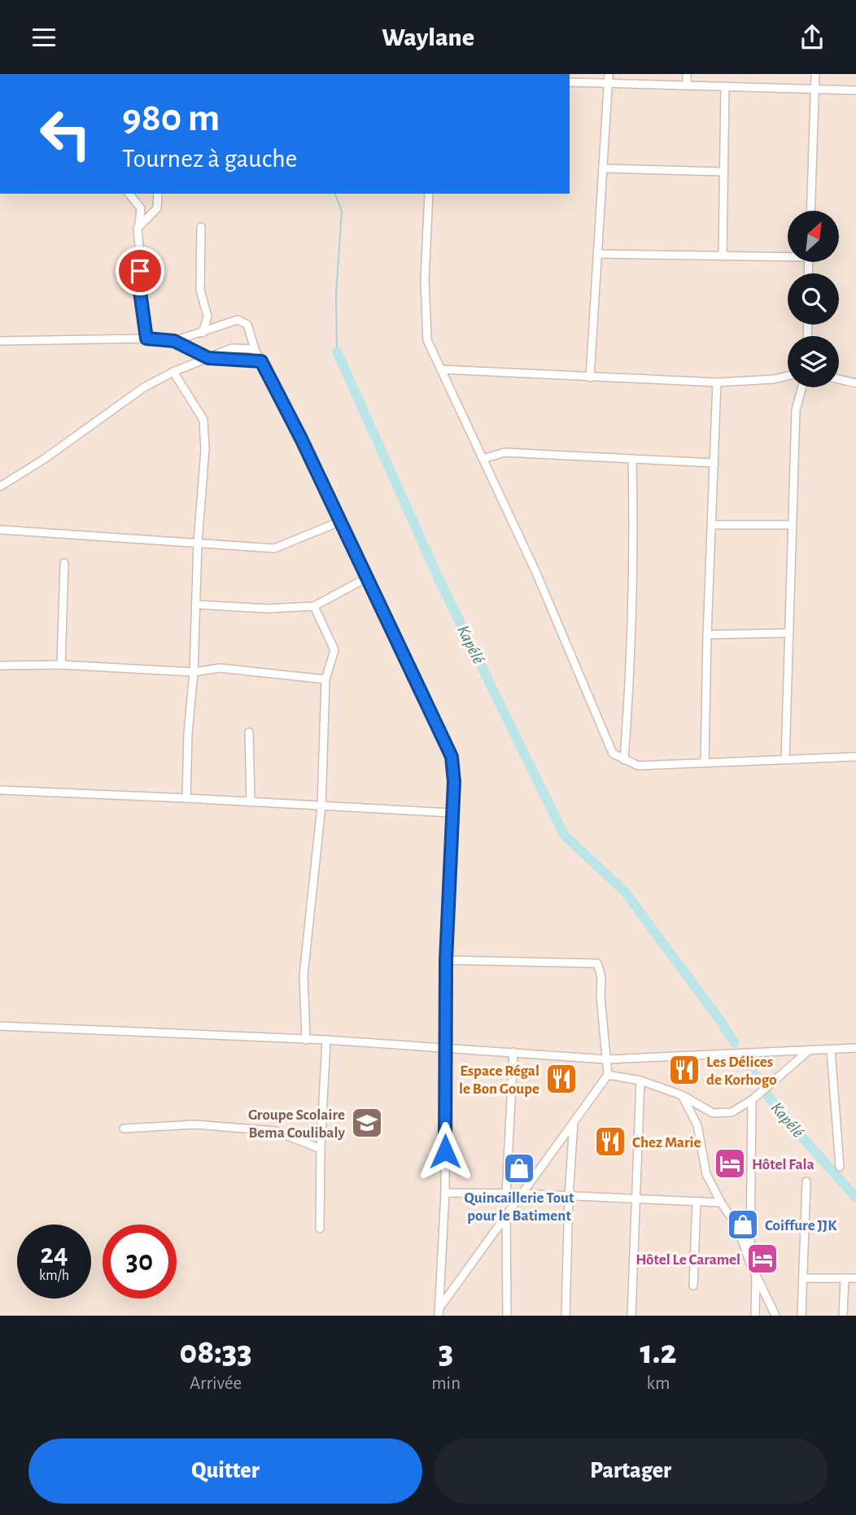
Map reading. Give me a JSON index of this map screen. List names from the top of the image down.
{
  "water": ["Kapélé"],
  "places": {
    "restaurant": ["Les Délices de Korhogo", "Espace Régal le Bon Goupe", "Chez Marie"],
    "school or university": ["Groupe Scolaire Bema Coulibaly"],
    "hotel": ["Hôtel Fala", "Hôtel Le Caramel"],
    "shop": ["Quincaillerie Tout pour le Batiment", "Coiffure JJK"]
  },
  "north": "top right",
  "page": {
    "header": "Waylane",
    "turn": ["980 m", "Tournez à gauche"],
    "speed": "24 km/h",
    "limit": "30",
    "eta": [
      "08:33",
      "Arrivée",
      "3",
      "min",
      "1.2",
      "km"
    ],
    "buttons": ["Quitter", "Partager"]
  }
}
